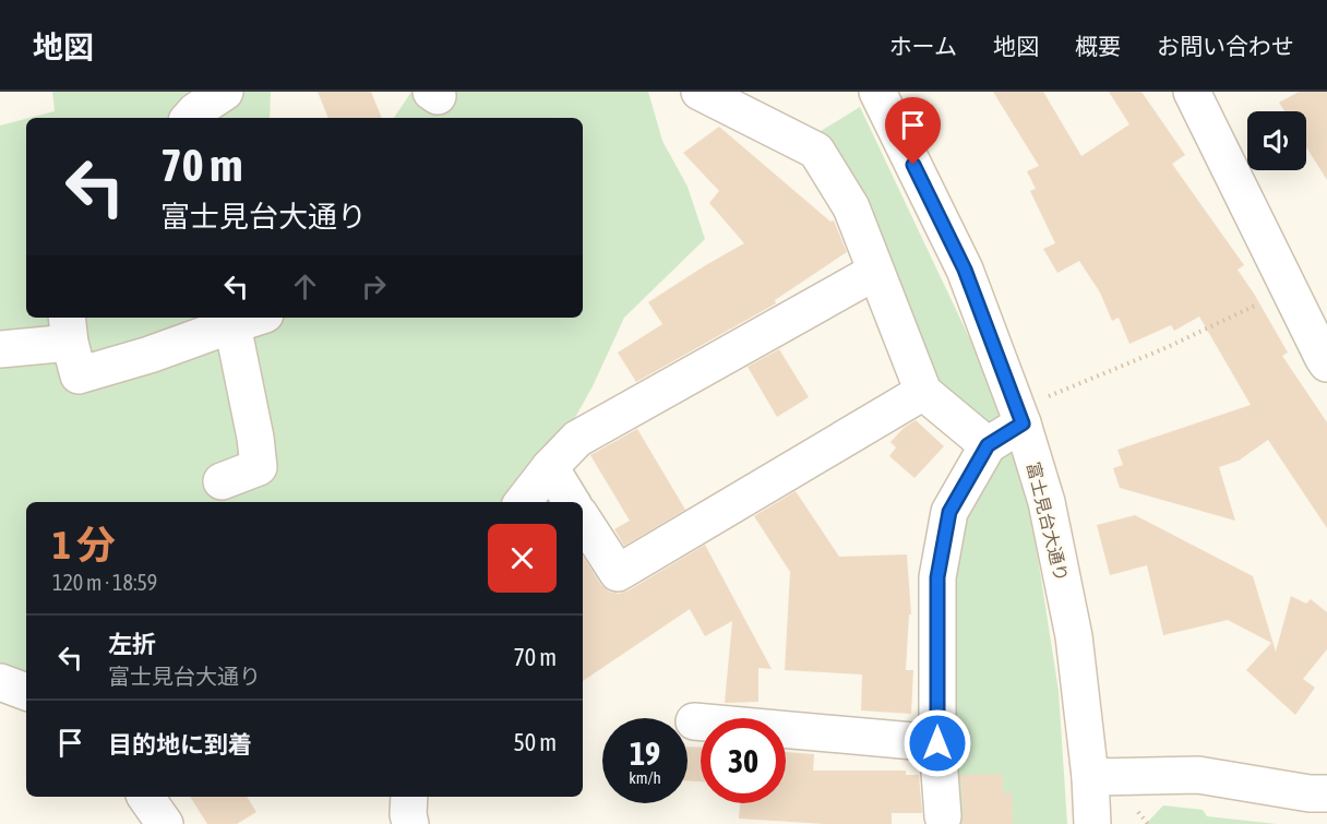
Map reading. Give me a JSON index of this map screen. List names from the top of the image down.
{
  "streets": {
    "street": ["富士見台大通り"]
  },
  "page": {
    "header": "地図",
    "nav": [
      "ホーム",
      "地図",
      "概要",
      "お問い合わせ"
    ],
    "turn": ["70 m", "富士見台大通り"],
    "heading": ["1 分", "120 m · 18:59"],
    "list": [
      {
        "name": "左折",
        "note": "富士見台大通り",
        "value": "70 m"
      },
      {
        "name": "目的地に到着",
        "value": "50 m"
      }
    ],
    "speed": "19 km/h",
    "limit": "30"
  }
}
